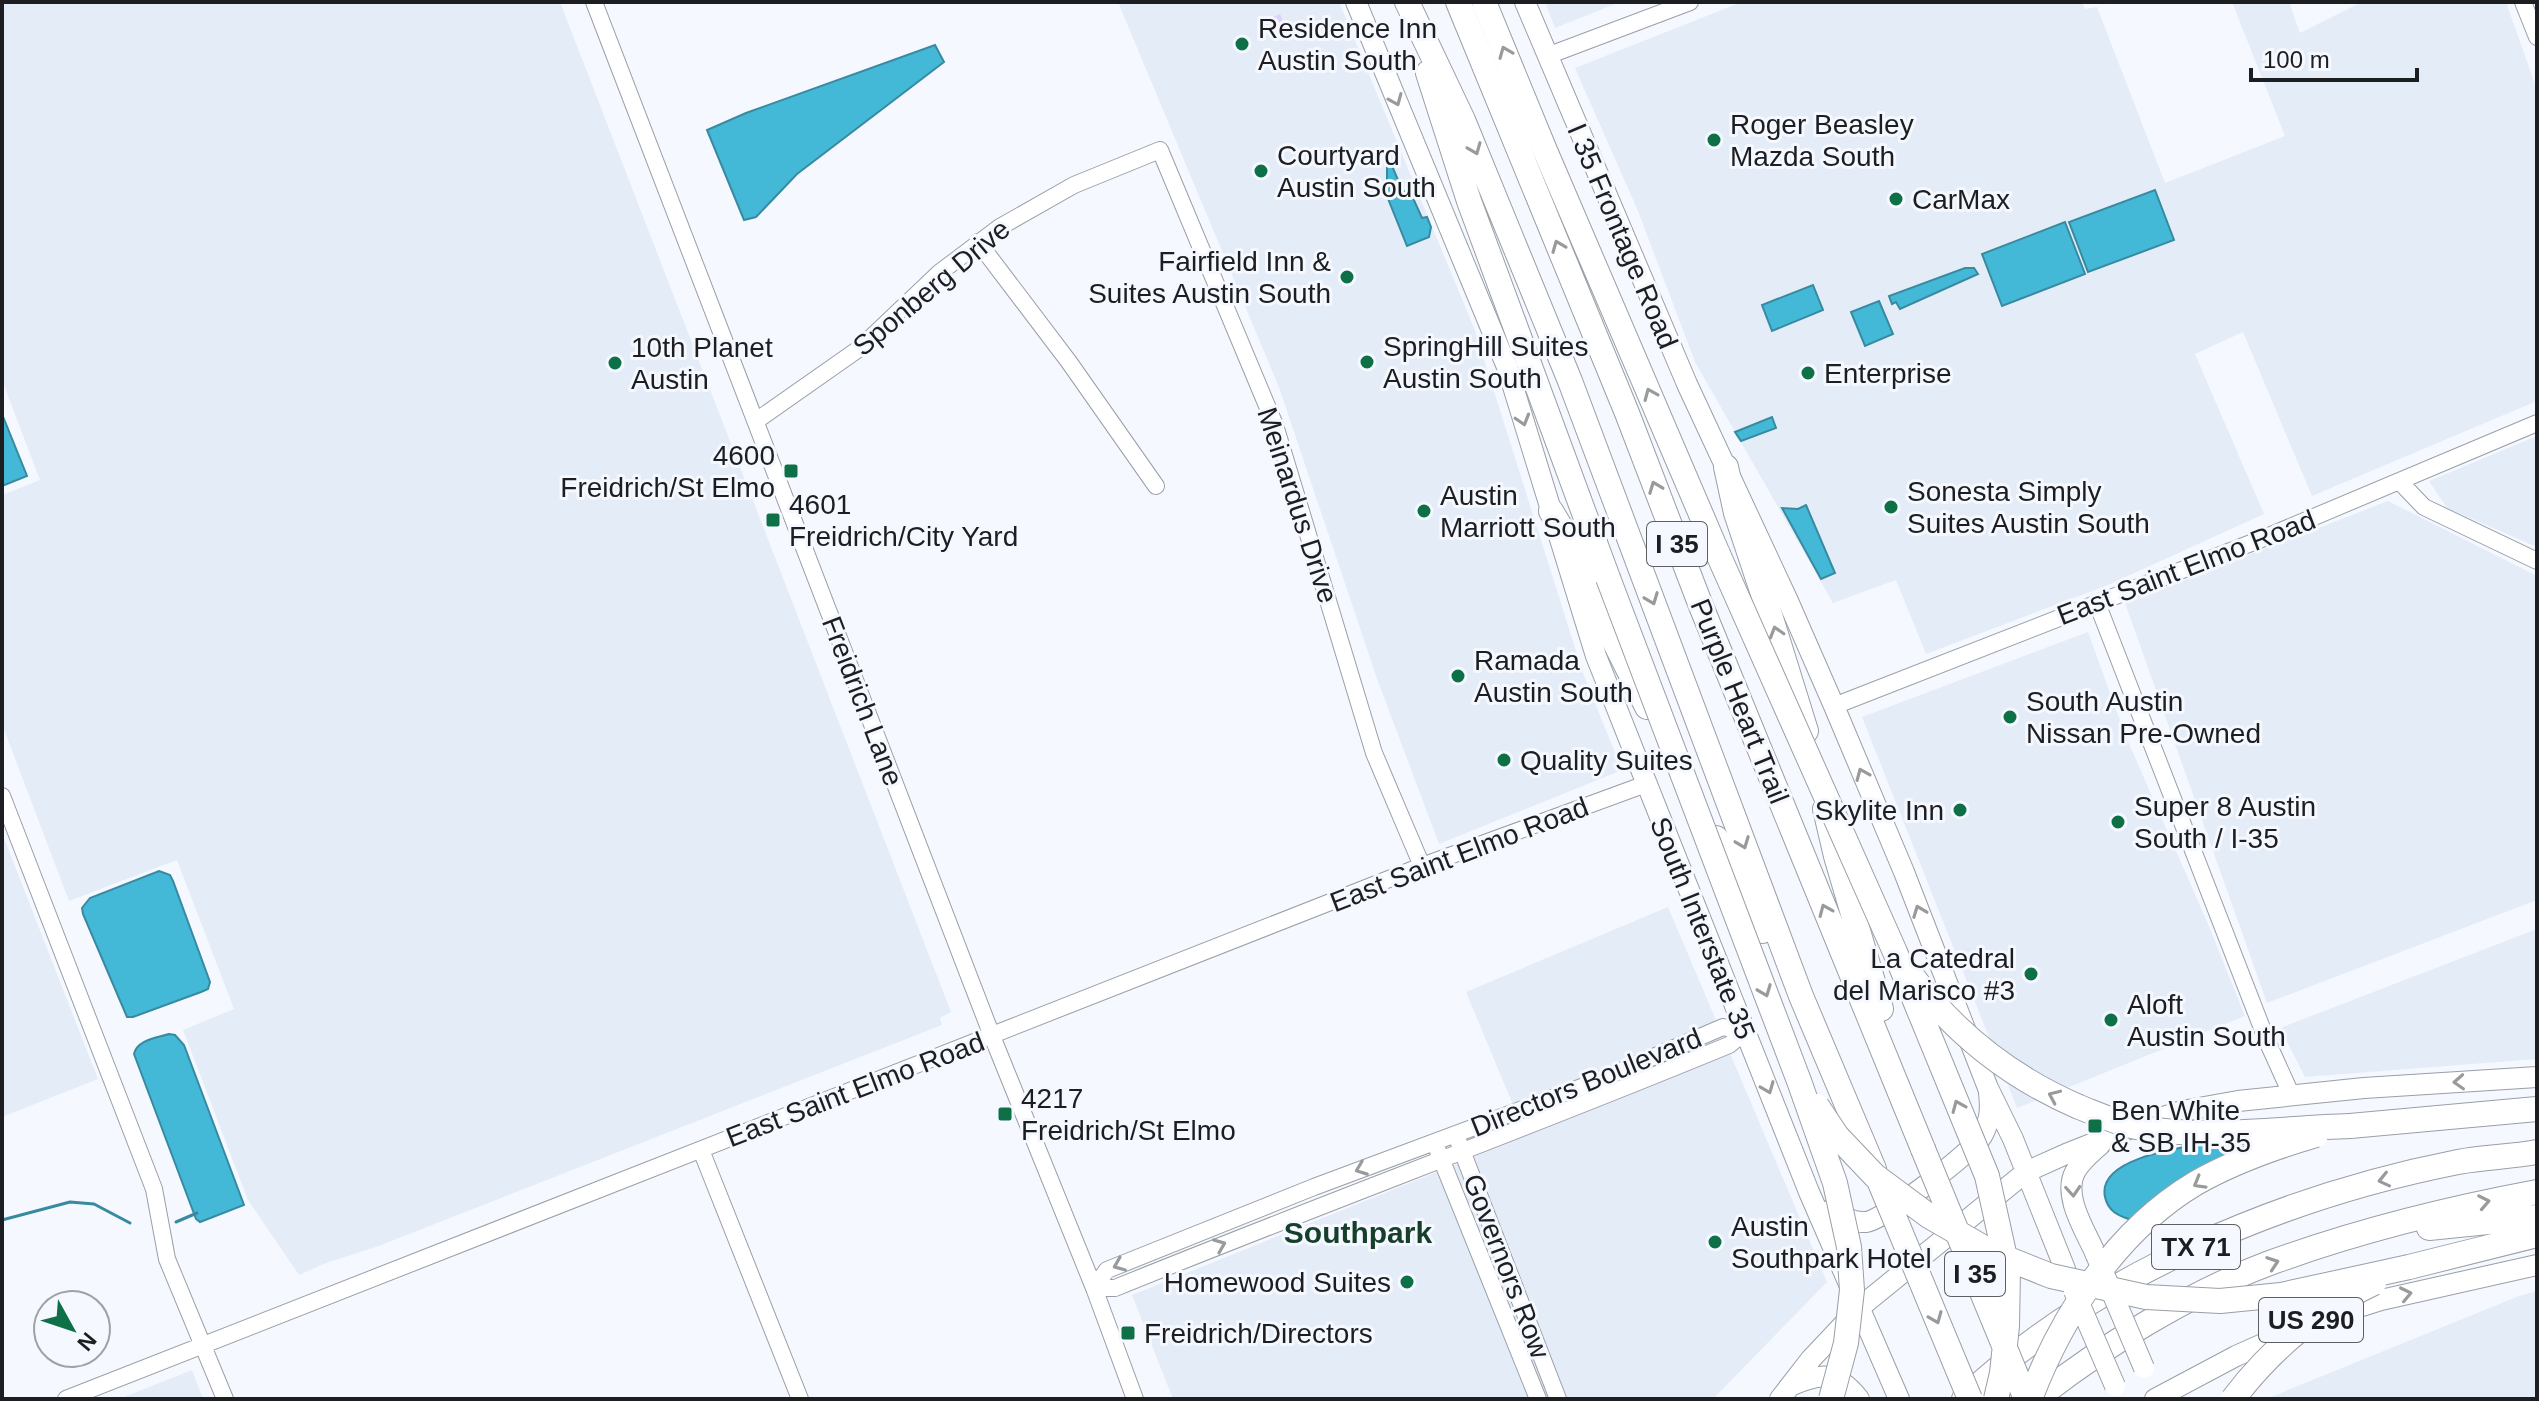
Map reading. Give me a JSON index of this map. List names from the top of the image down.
{
  "streets": {
    "highway": [
      "I 35",
      "Purple Heart Trail",
      "TX 71",
      "US 290"
    ],
    "main road": ["I 35 Frontage Road", "South Interstate 35"],
    "street": [
      "Sponberg Drive",
      "Meinardus Drive",
      "East Saint Elmo Road",
      "Freidrich Lane",
      "Directors Boulevard",
      "Governors Row"
    ]
  },
  "crossings": [
    ["Sponberg Drive", "Meinardus Drive"],
    ["Sponberg Drive", "Freidrich Lane"],
    ["Meinardus Drive", "East Saint Elmo Road"],
    ["East Saint Elmo Road", "Freidrich Lane"],
    ["East Saint Elmo Road", "South Interstate 35"],
    ["Freidrich Lane", "Directors Boulevard"],
    ["Purple Heart Trail", "TX 71"],
    ["South Interstate 35", "Directors Boulevard"],
    ["Directors Boulevard", "Governors Row"]
  ],
  "one_way": ["South Interstate 35"],
  "districts": ["Southpark"],
  "places": {
    "other": [
      "Residence Inn Austin South",
      "Roger Beasley Mazda South",
      "Courtyard Austin South",
      "CarMax",
      "Fairfield Inn & Suites Austin South",
      "SpringHill Suites Austin South",
      "10th Planet Austin",
      "Enterprise",
      "Sonesta Simply Suites Austin South",
      "Austin Marriott South",
      "Ramada Austin South",
      "South Austin Nissan Pre-Owned",
      "Quality Suites",
      "Skylite Inn",
      "Super 8 Austin South / I-35",
      "La Catedral del Marisco #3",
      "Aloft Austin South",
      "Austin Southpark Hotel",
      "Homewood Suites"
    ],
    "transit": [
      "4600 Freidrich/St Elmo",
      "4601 Freidrich/City Yard",
      "4217 Freidrich/St Elmo",
      "Ben White & SB IH-35",
      "Freidrich/Directors"
    ]
  },
  "scale_bar": "100 m",
  "north": "bottom right"
}
